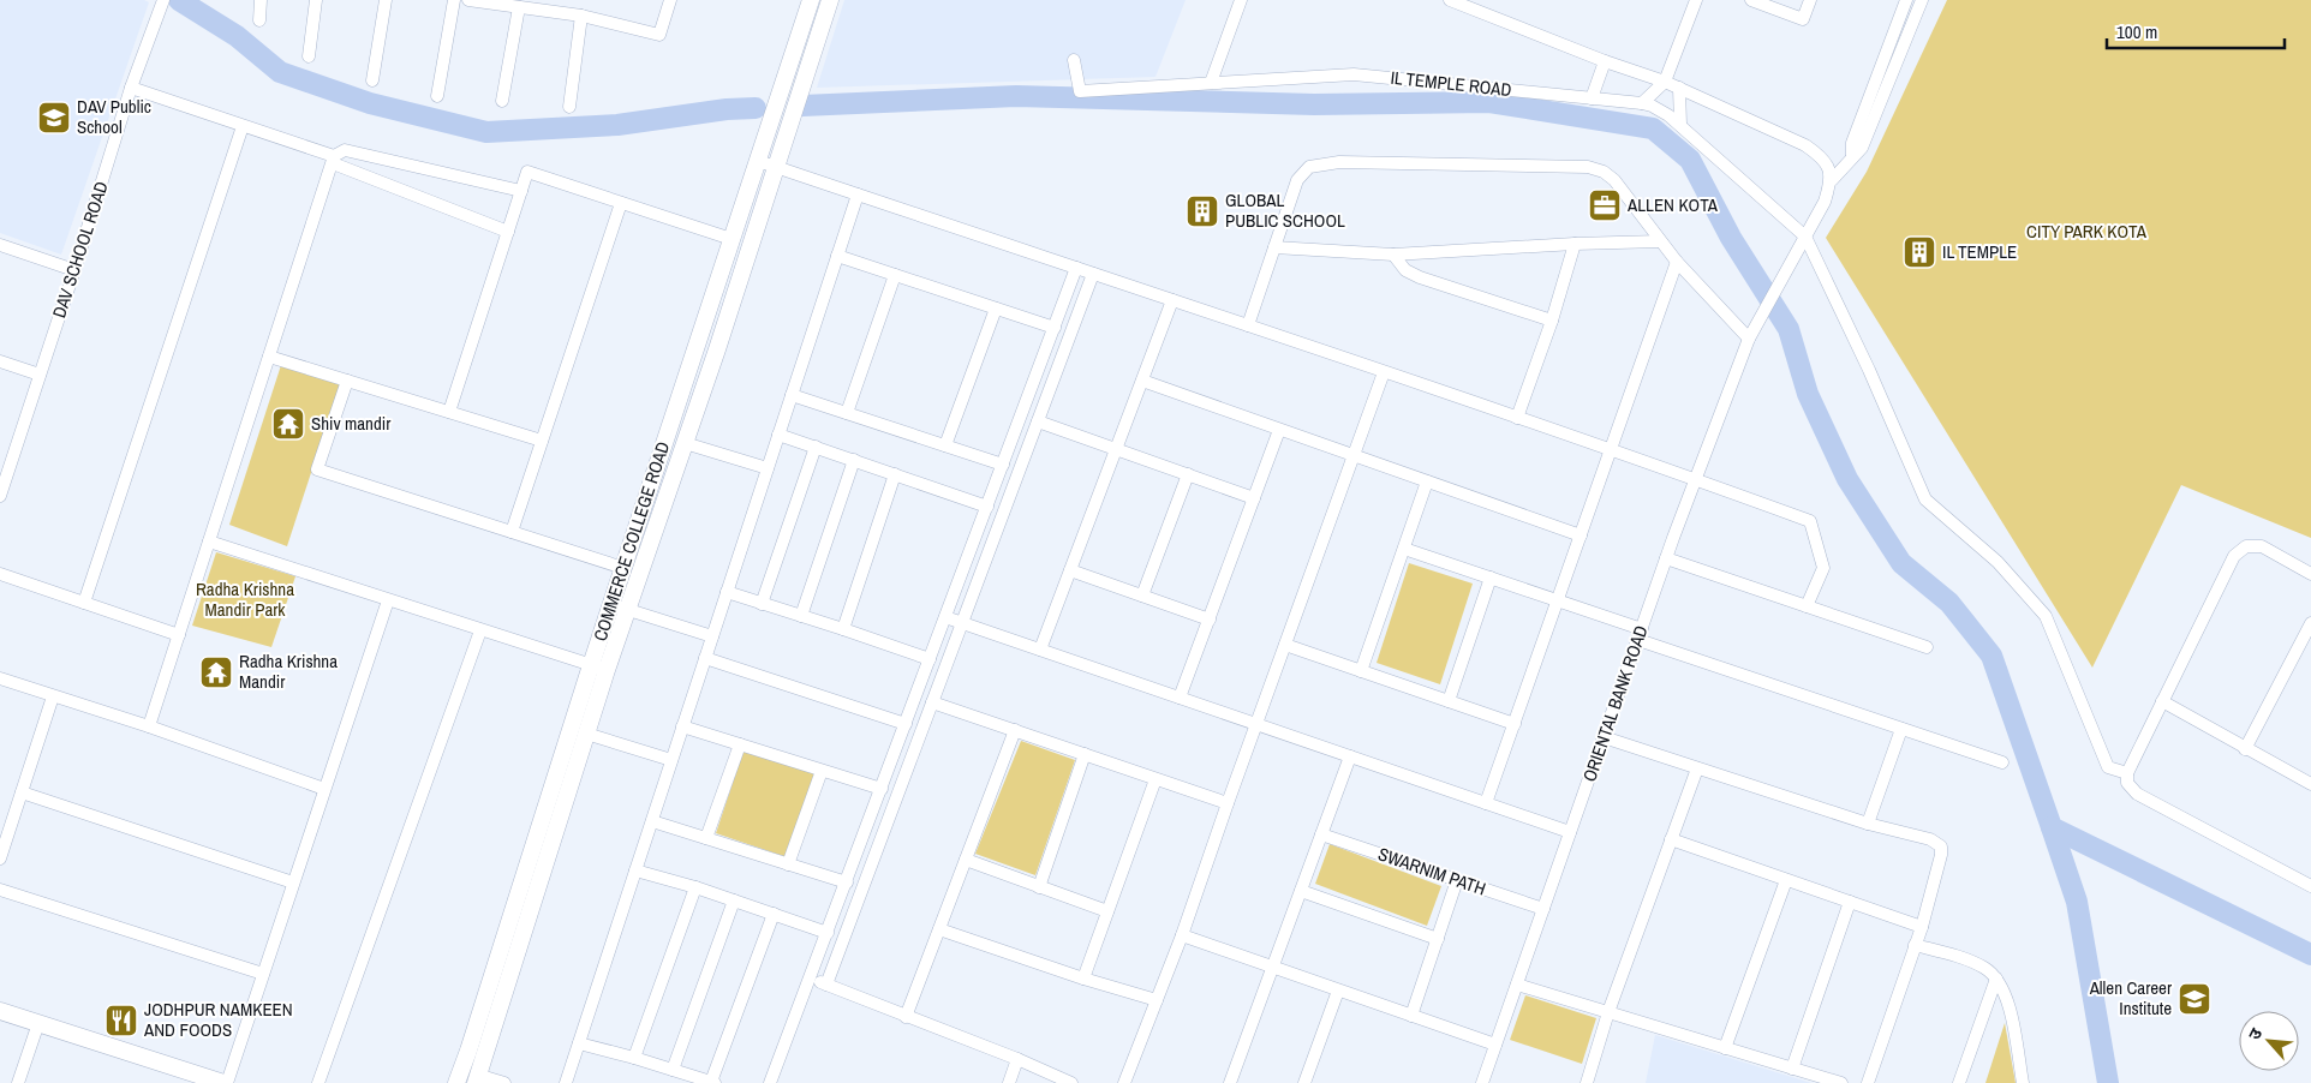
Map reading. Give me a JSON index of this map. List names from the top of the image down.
{
  "streets": {
    "street": [
      "IL TEMPLE ROAD",
      "DAV SCHOOL ROAD",
      "COMMERCE COLLEGE ROAD",
      "ORIENTAL BANK ROAD",
      "SWARNIM PATH"
    ]
  },
  "crossings": [
    ["IL TEMPLE ROAD", "ORIENTAL BANK ROAD"],
    ["ORIENTAL BANK ROAD", "SWARNIM PATH"]
  ],
  "parks": ["CITY PARK KOTA", "Radha Krishna Mandir Park"],
  "places": {
    "school or university": ["DAV Public School", "Allen Career Institute"],
    "office": ["ALLEN KOTA"],
    "building": ["GLOBAL PUBLIC SCHOOL", "IL TEMPLE"],
    "temple": ["Shiv mandir", "Radha Krishna Mandir"],
    "restaurant": ["JODHPUR NAMKEEN AND FOODS"]
  },
  "scale_bar": "100 m",
  "north": "top left"
}
